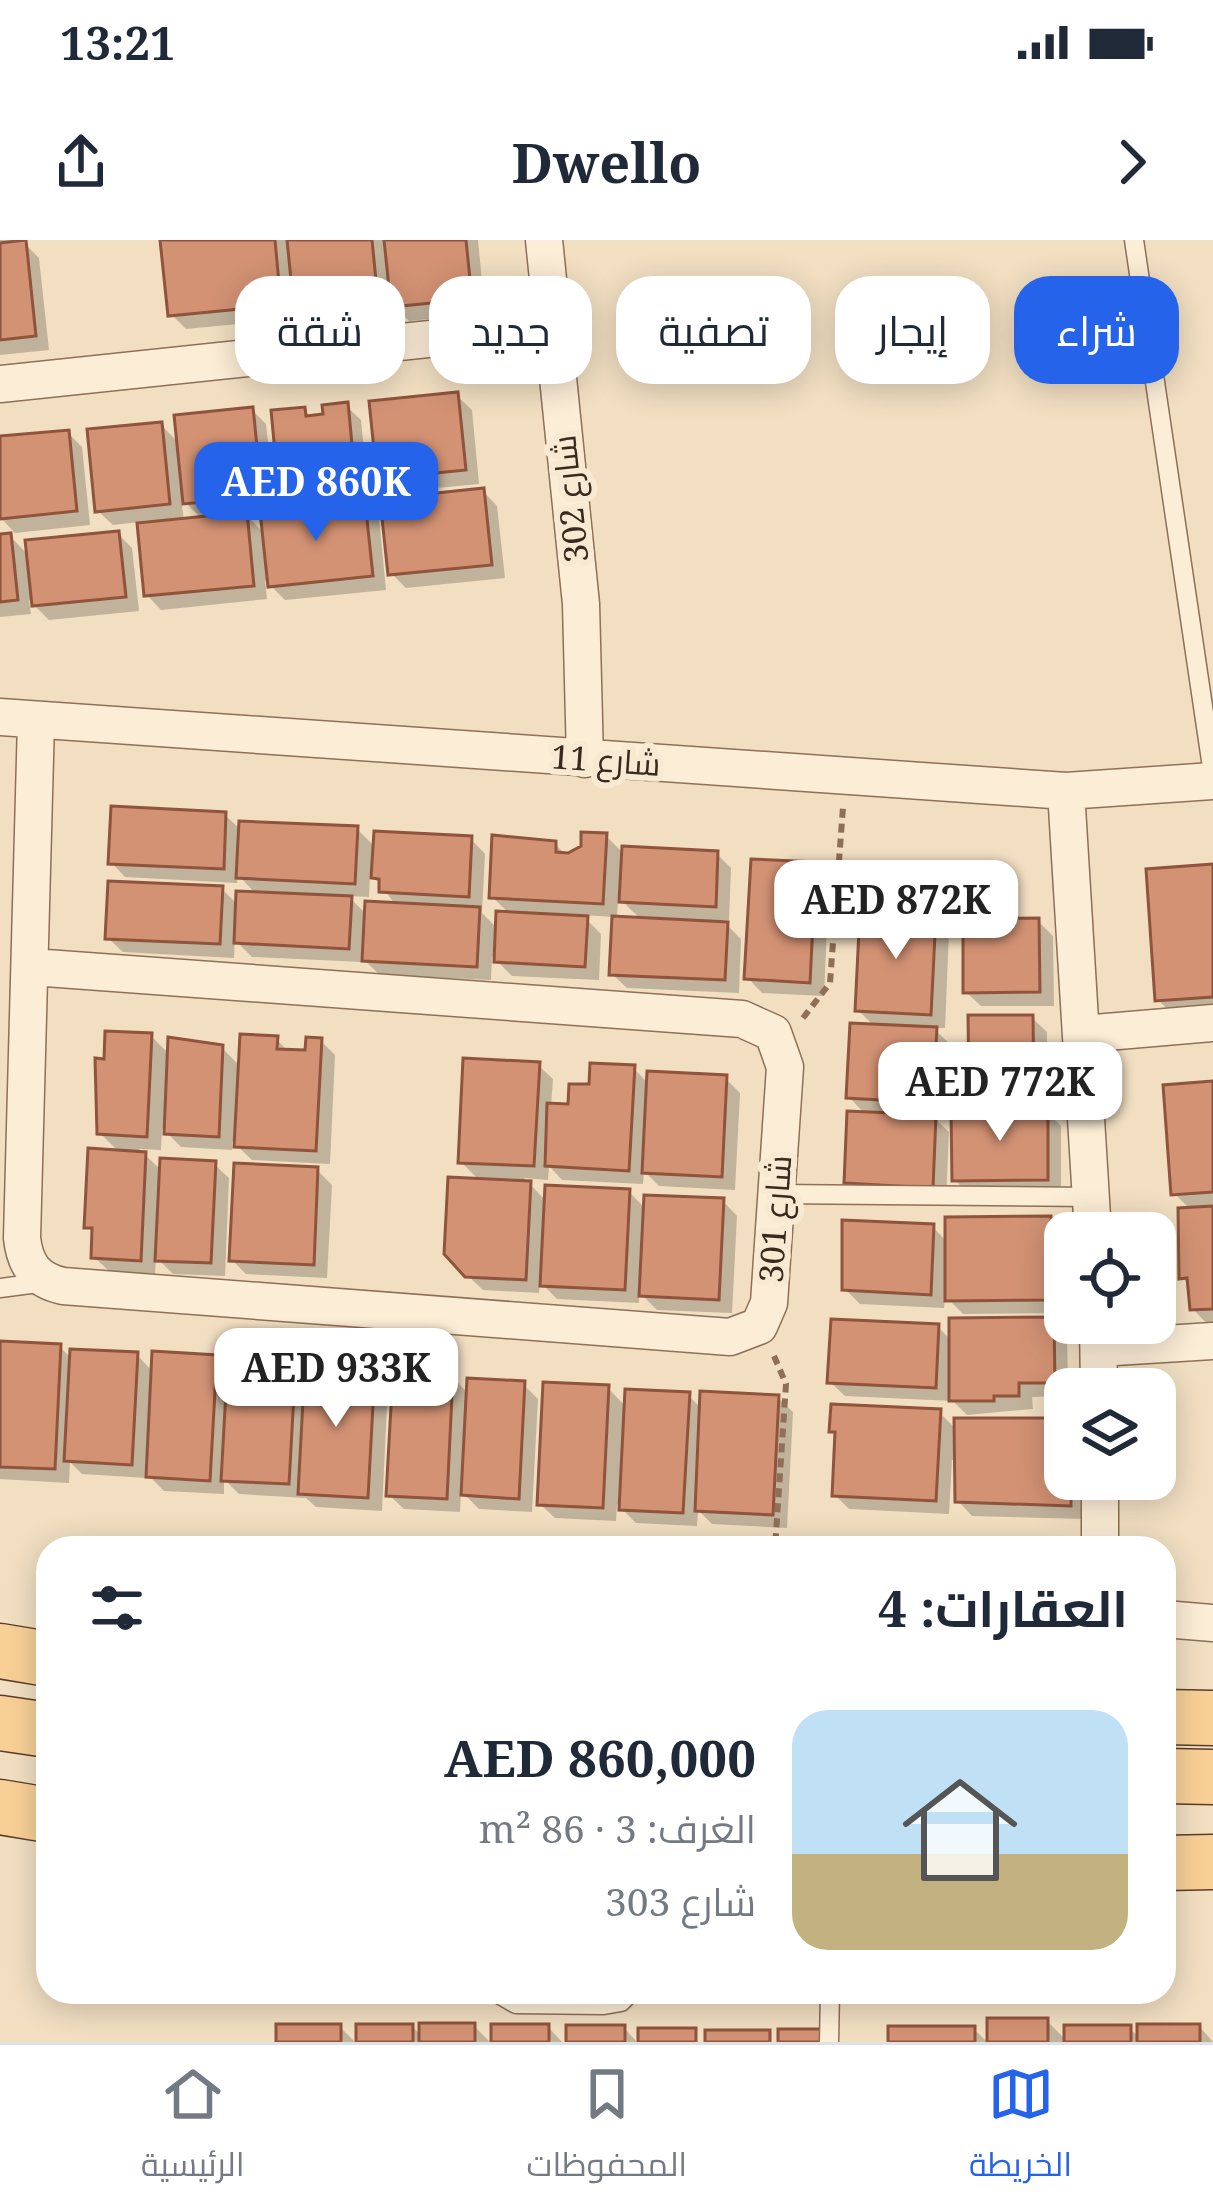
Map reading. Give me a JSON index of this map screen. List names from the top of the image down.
{
  "streets": {
    "street": ["شارع 302", "شارع 11", "شارع 301"]
  },
  "crossings": [
    ["شارع 302", "شارع 11"]
  ],
  "page": {
    "status": "13:21",
    "header": "Dwello",
    "chip": [
      "شراء",
      "إيجار",
      "تصفية",
      "جديد",
      "شقة"
    ],
    "price": [
      "AED 860K",
      "AED 872K",
      "AED 772K",
      "AED 933K"
    ],
    "heading": "العقارات: 4",
    "list": [
      {
        "name": "AED 860,000",
        "note": "الغرف: 3 · 86 m² · شارع 303"
      }
    ],
    "tabs": ["الخريطة", "المحفوظات", "الرئيسية"]
  }
}
